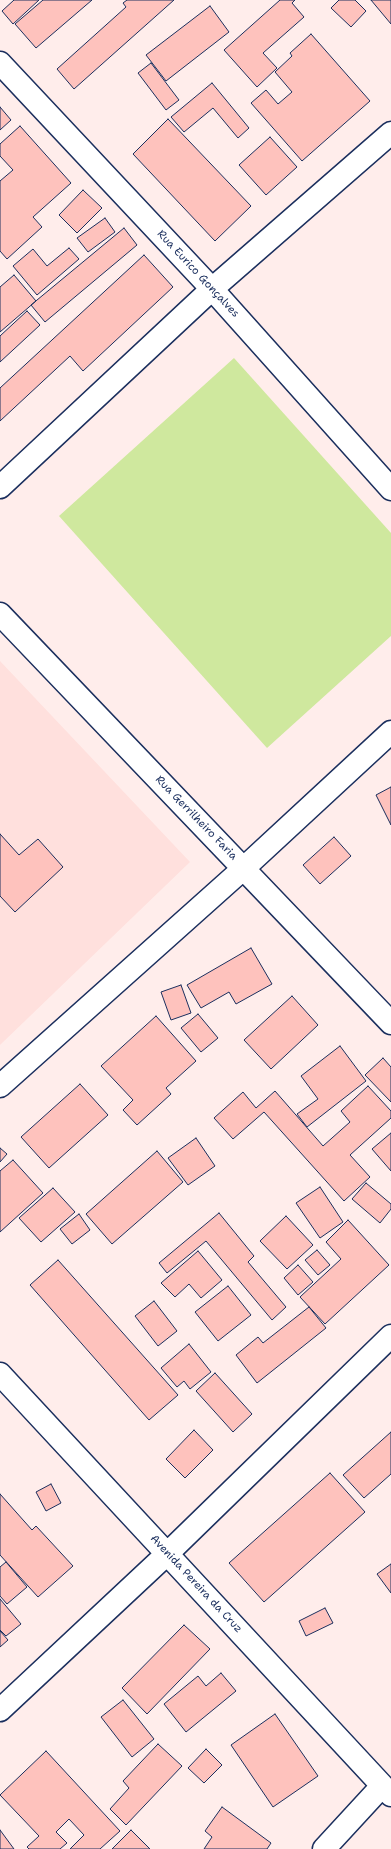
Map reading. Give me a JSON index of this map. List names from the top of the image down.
{
  "streets": {
    "street": ["Rua Eurico Gonçalves", "Rua Gerrilheiro Faria", "Avenida Pereira da Cruz"]
  }
}
